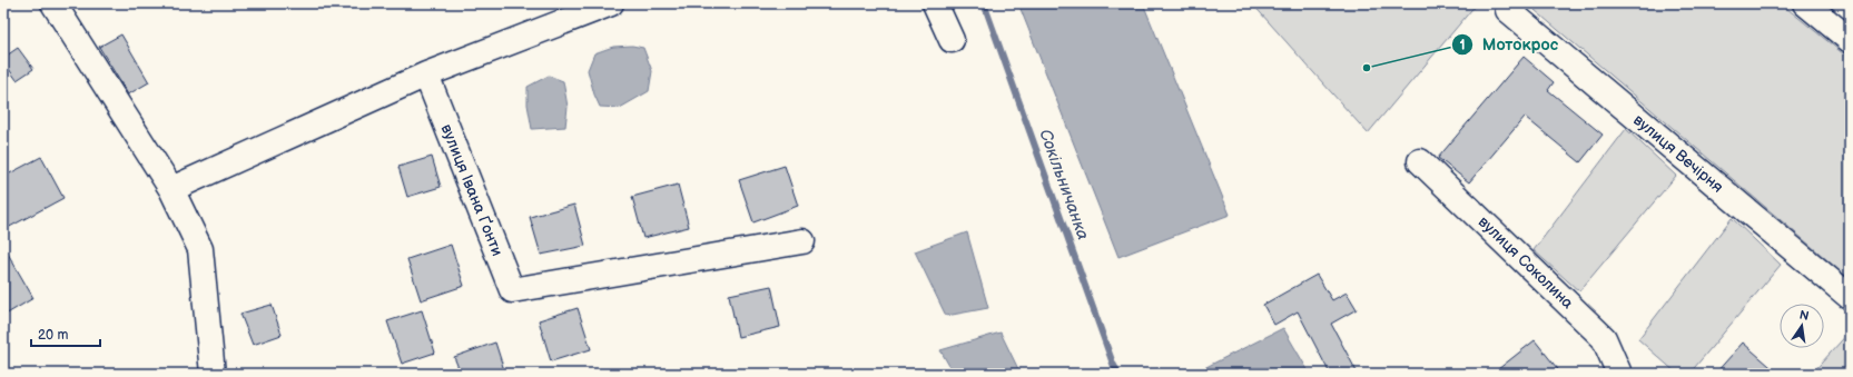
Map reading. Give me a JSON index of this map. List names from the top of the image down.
{
  "streets": {
    "street": ["вулиця Вечірня", "вулиця Івана Ґонти", "вулиця Соколина"]
  },
  "water": ["Сокільничанка"],
  "places": ["Мотокрос"],
  "scale_bar": "20 m",
  "north": "top"
}
